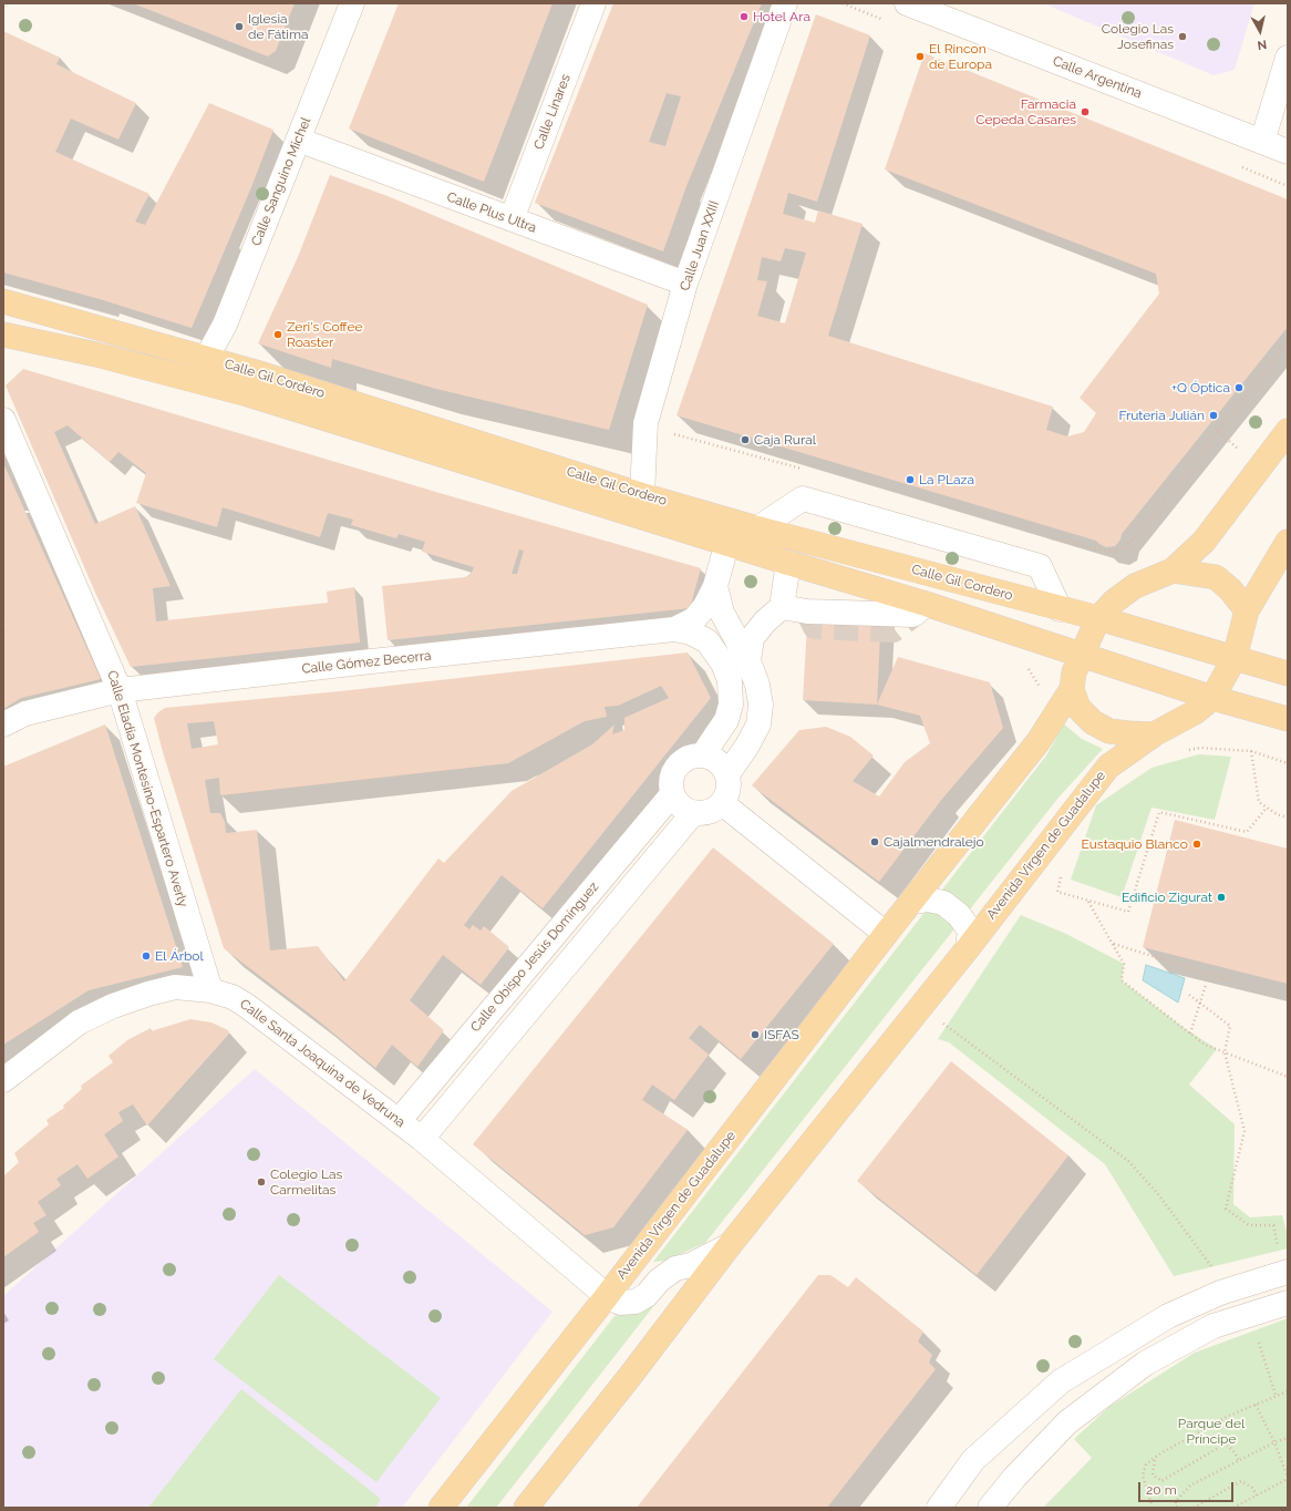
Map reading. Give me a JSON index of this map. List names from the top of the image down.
{
  "streets": {
    "main road": ["Calle Gil Cordero", "Avenida Virgen de Guadalupe"],
    "street": [
      "Calle Argentina",
      "Calle Linares",
      "Calle Sanguino Michel",
      "Calle Plus Ultra",
      "Calle Juan XXIII",
      "Calle Gómez Becerra",
      "Calle Eladia Montesino-Espartero Averly",
      "Calle Obispo Jesús Domínguez",
      "Calle Santa Joaquina de Vedruna"
    ]
  },
  "crossings": [
    ["Calle Linares", "Calle Plus Ultra"],
    ["Calle Sanguino Michel", "Calle Plus Ultra"],
    ["Calle Sanguino Michel", "Calle Gil Cordero"],
    ["Calle Plus Ultra", "Calle Juan XXIII"],
    ["Calle Juan XXIII", "Calle Gil Cordero"],
    ["Calle Gil Cordero", "Avenida Virgen de Guadalupe"],
    ["Calle Gómez Becerra", "Calle Eladia Montesino-Espartero Averly"],
    ["Calle Eladia Montesino-Espartero Averly", "Calle Santa Joaquina de Vedruna"],
    ["Avenida Virgen de Guadalupe", "Calle Santa Joaquina de Vedruna"],
    ["Calle Obispo Jesús Domínguez", "Calle Santa Joaquina de Vedruna"]
  ],
  "parks": ["Parque del Príncipe"],
  "places": [
    "Hotel Ara",
    "Iglesia de Fátima",
    "Colegio Las Josefinas",
    "El Rincon de Europa",
    "Farmacia Cepeda Casares",
    "Zeri's Coffee Roaster",
    "+Q Óptica",
    "Fruteria Julián",
    "Caja Rural",
    "La PLaza",
    "Cajalmendralejo",
    "Eustaquio Blanco",
    "Edificio Zigurat",
    "El Árbol",
    "ISFAS",
    "Colegio Las Carmelitas"
  ],
  "scale_bar": "20 m",
  "north": "bottom"
}
